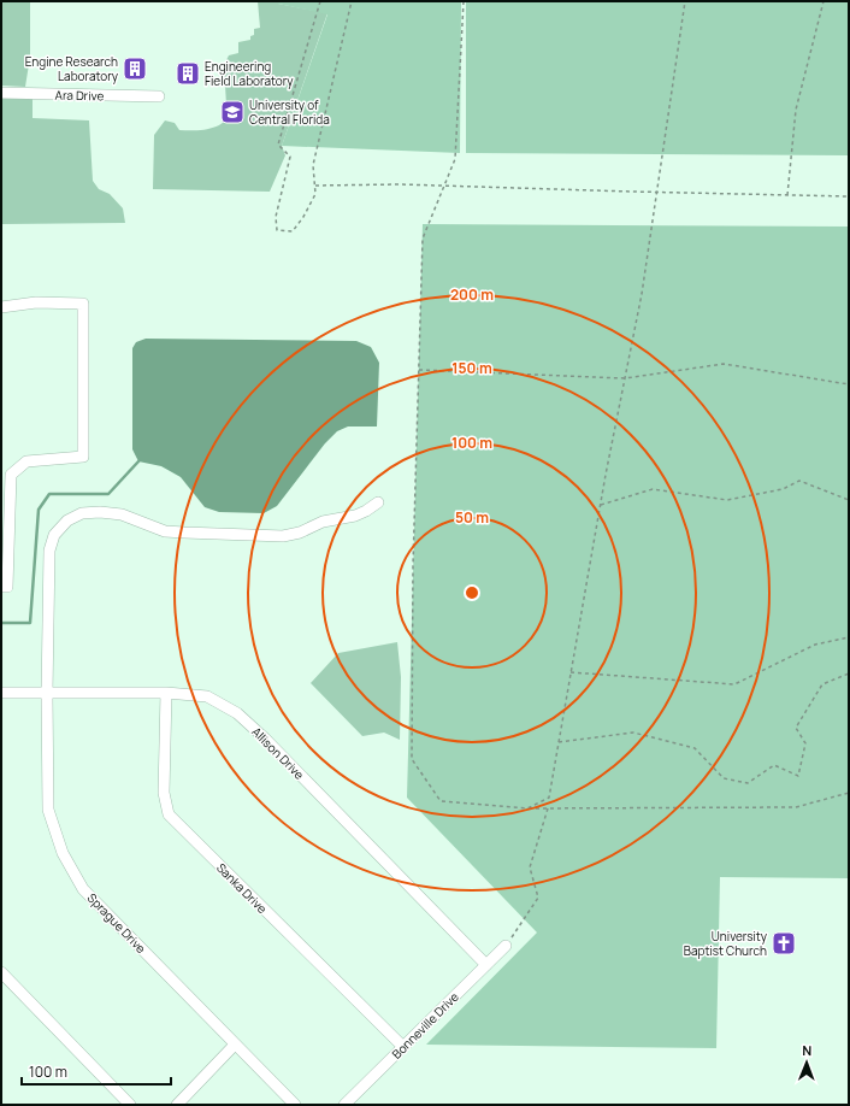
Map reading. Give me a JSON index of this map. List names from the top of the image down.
{
  "streets": {
    "street": [
      "Ara Drive",
      "Allison Drive",
      "Sanka Drive",
      "Sprague Drive",
      "Bonneville Drive"
    ]
  },
  "crossings": [
    ["Allison Drive", "Sanka Drive"],
    ["Allison Drive", "Sprague Drive"],
    ["Allison Drive", "Bonneville Drive"],
    ["Sanka Drive", "Bonneville Drive"]
  ],
  "places": {
    "building": ["Engine Research Laboratory", "Engineering Field Laboratory"],
    "school or university": ["University of Central Florida"],
    "church": ["University Baptist Church"]
  },
  "scale_bar": "100 m",
  "north": "top",
  "rings": [
    "200 m",
    "150 m",
    "100 m",
    "50 m"
  ]
}
